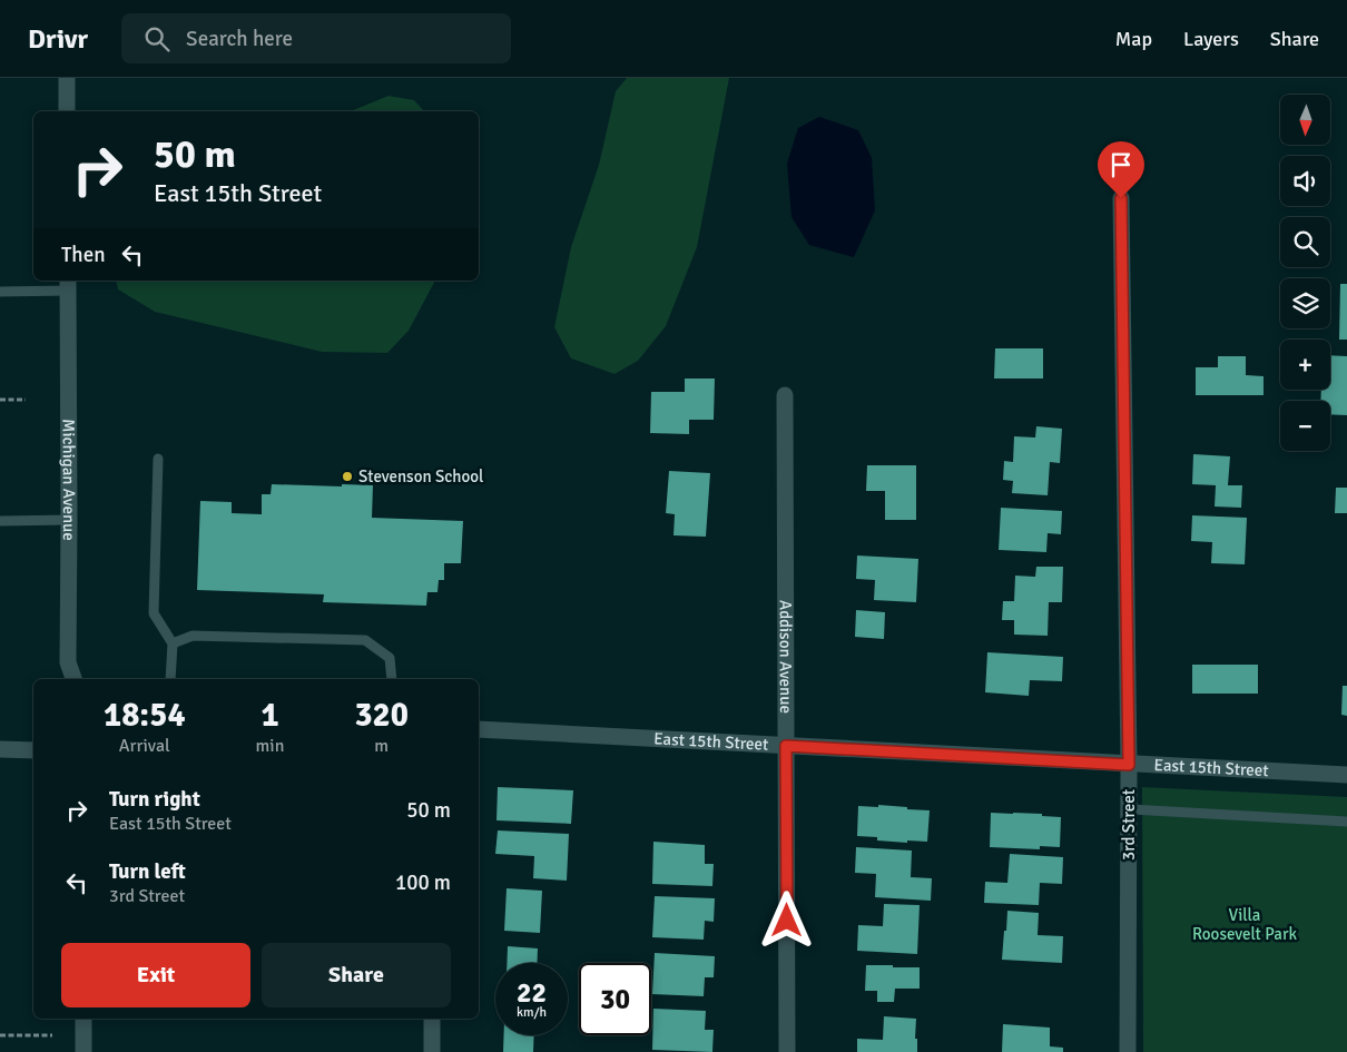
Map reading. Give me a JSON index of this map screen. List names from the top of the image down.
{
  "streets": {
    "street": [
      "Michigan Avenue",
      "Addison Avenue",
      "East 15th Street",
      "3rd Street"
    ]
  },
  "crossings": [
    ["Addison Avenue", "East 15th Street"],
    ["East 15th Street", "3rd Street"]
  ],
  "parks": ["Villa Roosevelt Park"],
  "places": ["Stevenson School"],
  "north": "bottom",
  "page": {
    "header": "Drivr",
    "search": "Search here",
    "nav": ["Map", "Layers", "Share"],
    "map_buttons": ["+", "−"],
    "turn": ["50 m", "East 15th Street"],
    "then": "Then",
    "eta": [
      "18:54",
      "Arrival",
      "1",
      "min",
      "320",
      "m"
    ],
    "list": [
      {
        "name": "Turn right",
        "note": "East 15th Street",
        "value": "50 m"
      },
      {
        "name": "Turn left",
        "note": "3rd Street",
        "value": "100 m"
      }
    ],
    "buttons": ["Exit", "Share"],
    "speed": "22 km/h",
    "limit": "30"
  }
}
